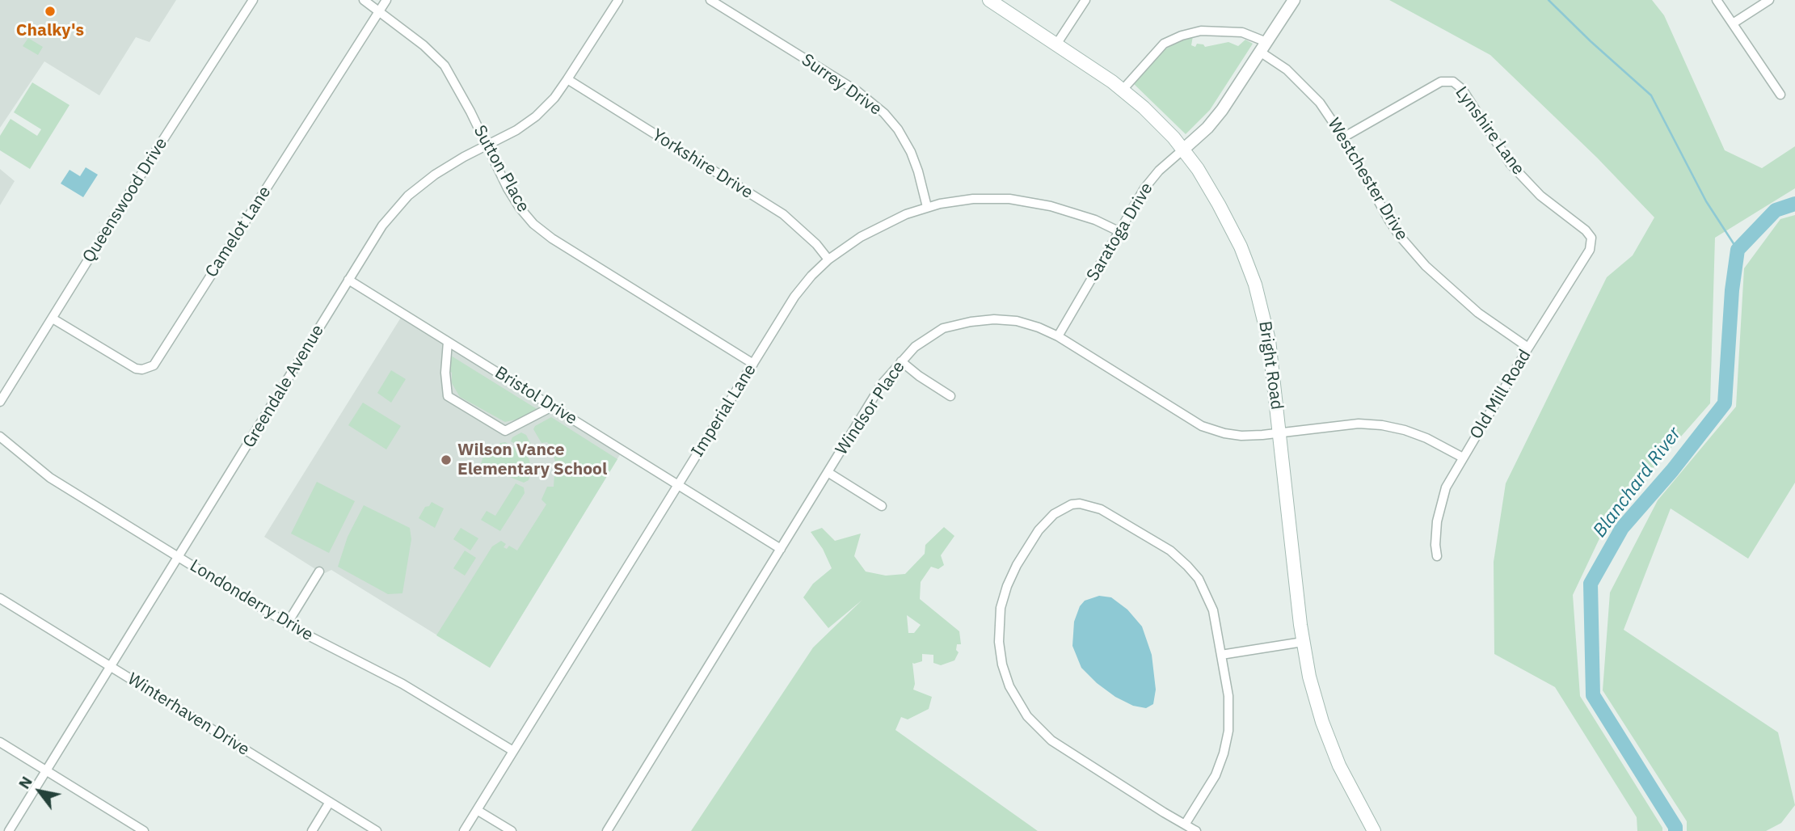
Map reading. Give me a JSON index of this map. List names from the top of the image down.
{
  "streets": {
    "main road": ["Bright Road"],
    "street": [
      "Surrey Drive",
      "Lynshire Lane",
      "Yorkshire Drive",
      "Sutton Place",
      "Westchester Drive",
      "Queenswood Drive",
      "Camelot Lane",
      "Saratoga Drive",
      "Greendale Avenue",
      "Old Mill Road",
      "Bristol Drive",
      "Windsor Place",
      "Imperial Lane",
      "Londonderry Drive",
      "Winterhaven Drive"
    ]
  },
  "crossings": [
    ["Surrey Drive", "Imperial Lane"],
    ["Lynshire Lane", "Westchester Drive"],
    ["Lynshire Lane", "Old Mill Road"],
    ["Yorkshire Drive", "Greendale Avenue"],
    ["Yorkshire Drive", "Imperial Lane"],
    ["Sutton Place", "Camelot Lane"],
    ["Sutton Place", "Greendale Avenue"],
    ["Sutton Place", "Imperial Lane"],
    ["Westchester Drive", "Saratoga Drive"],
    ["Westchester Drive", "Bright Road"],
    ["Westchester Drive", "Old Mill Road"],
    ["Queenswood Drive", "Camelot Lane"],
    ["Saratoga Drive", "Bright Road"],
    ["Saratoga Drive", "Windsor Place"],
    ["Saratoga Drive", "Imperial Lane"],
    ["Bright Road", "Windsor Place"],
    ["Greendale Avenue", "Bristol Drive"],
    ["Greendale Avenue", "Londonderry Drive"],
    ["Greendale Avenue", "Winterhaven Drive"],
    ["Old Mill Road", "Windsor Place"],
    ["Bristol Drive", "Windsor Place"],
    ["Bristol Drive", "Imperial Lane"],
    ["Imperial Lane", "Londonderry Drive"]
  ],
  "water": ["Blanchard River"],
  "places": ["Chalky's", "Wilson Vance Elementary School"],
  "north": "top left"
}
